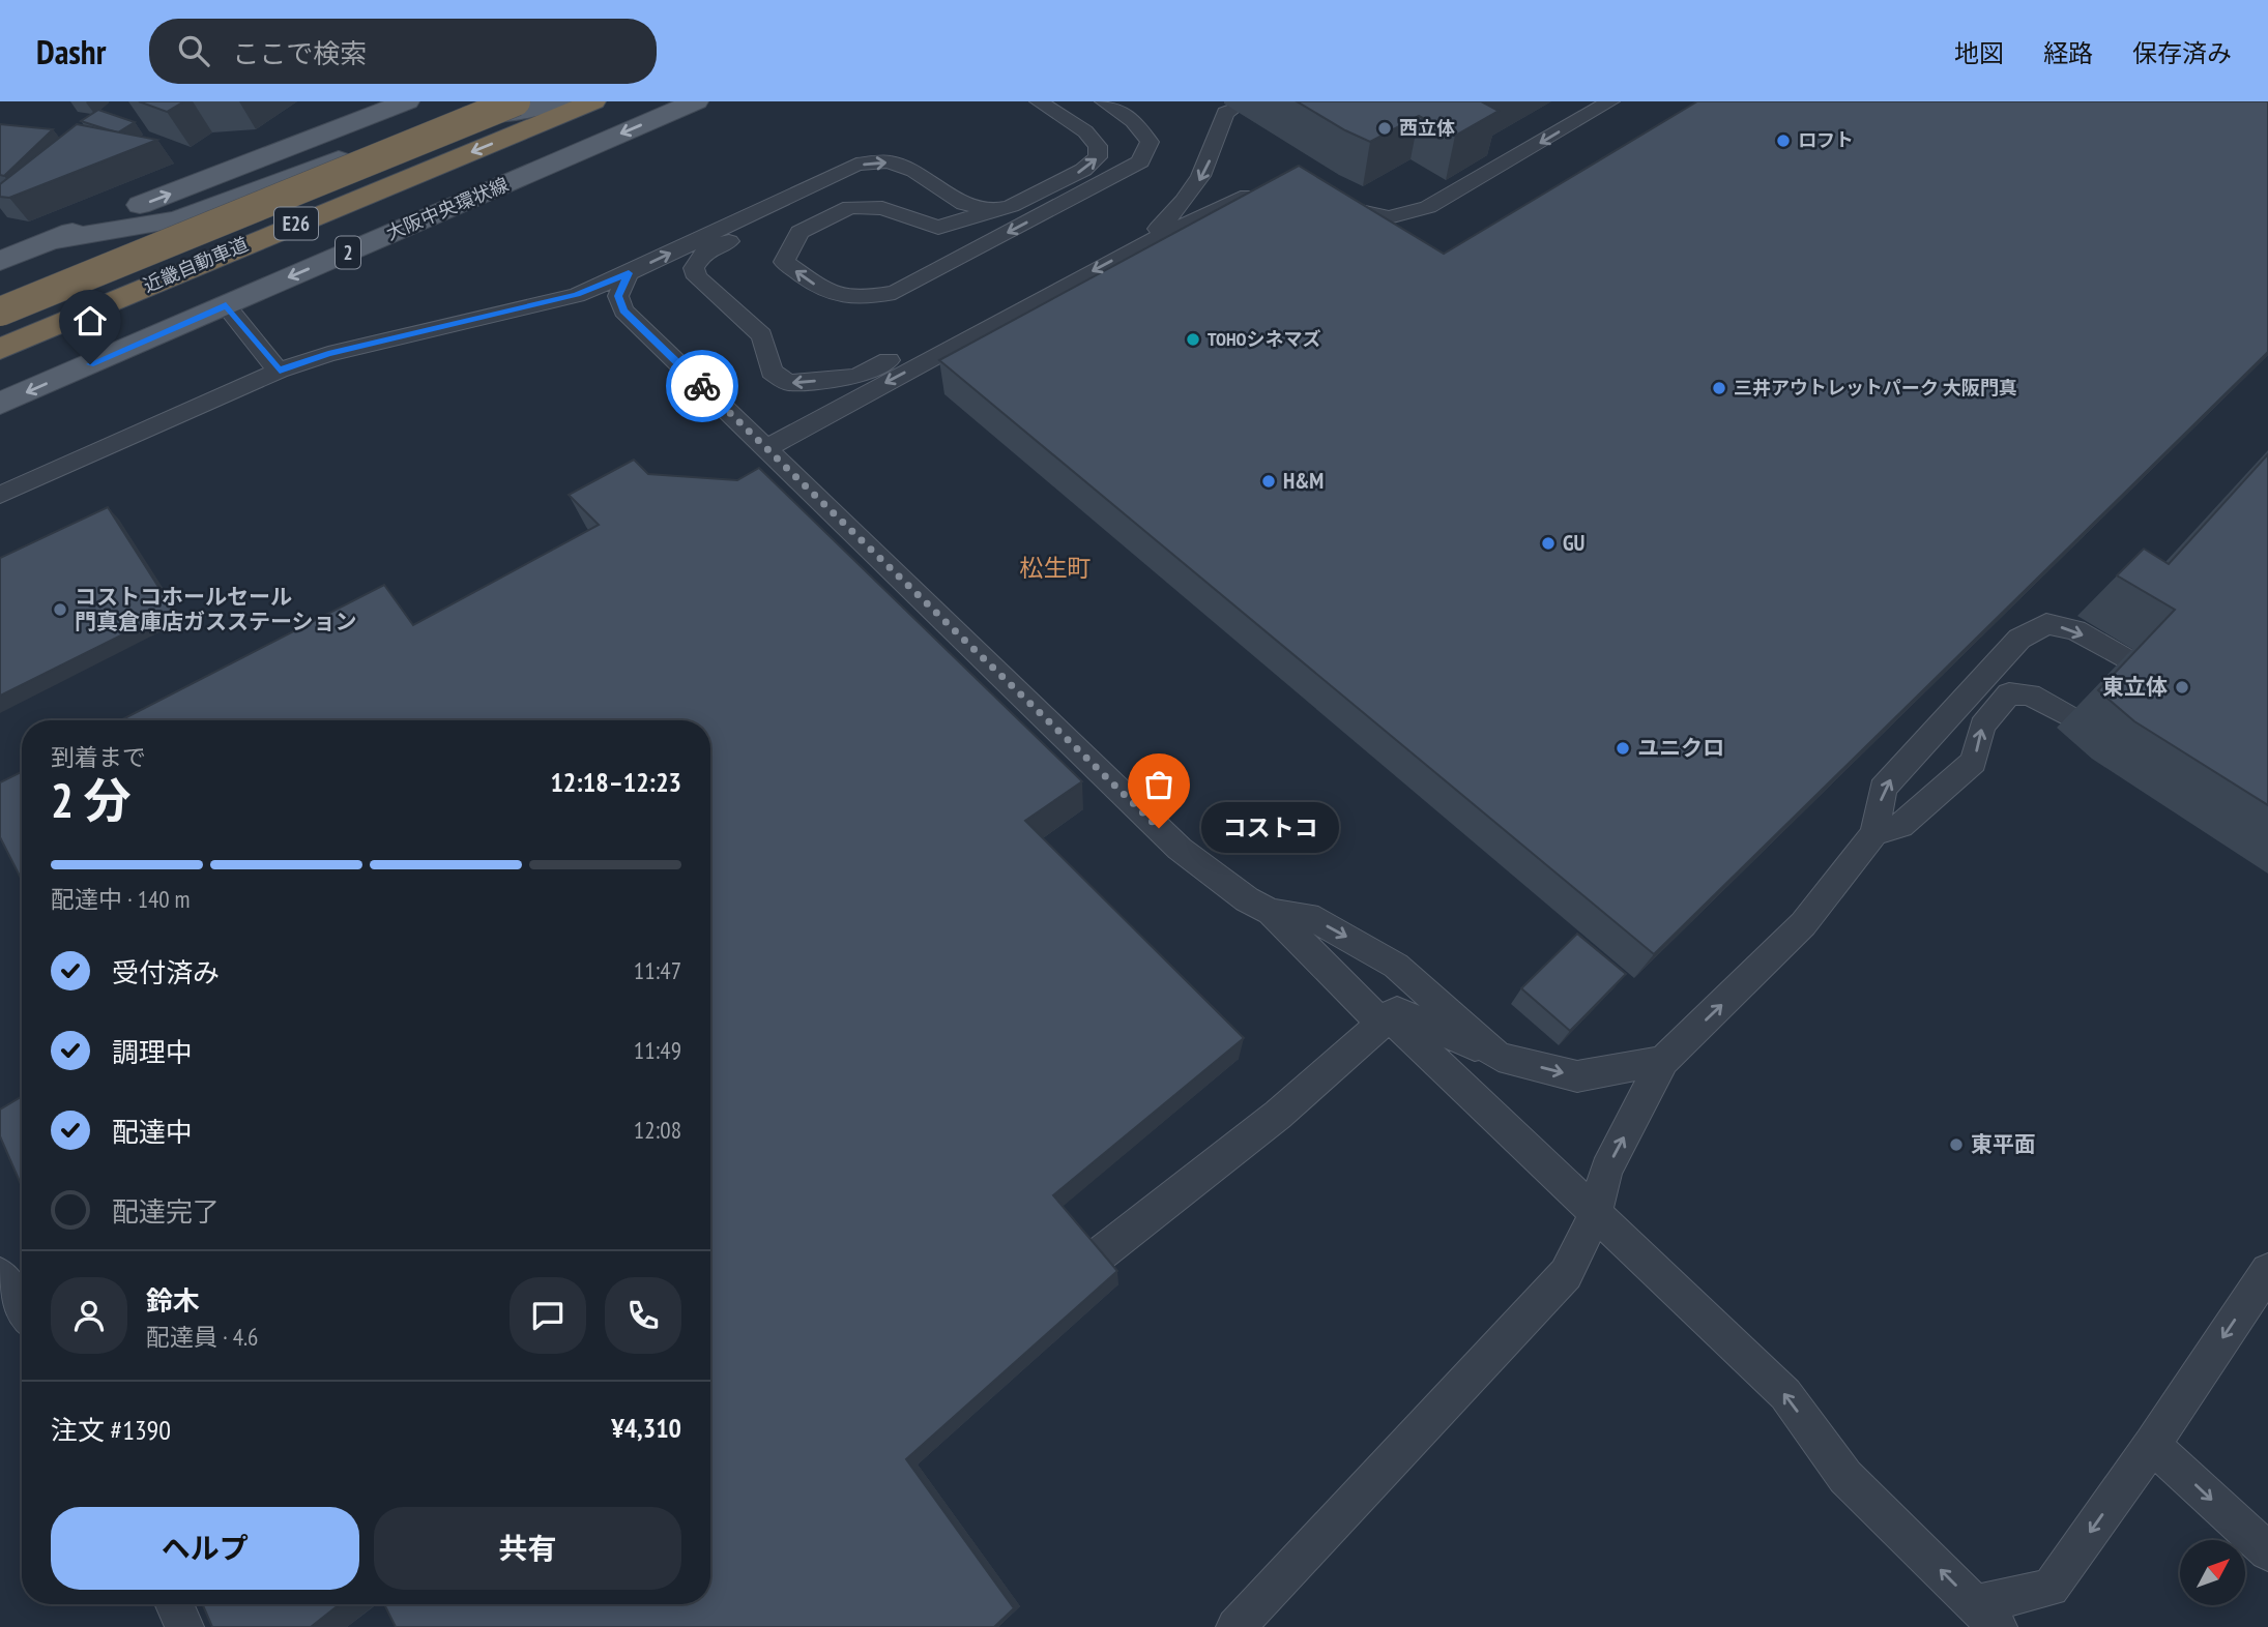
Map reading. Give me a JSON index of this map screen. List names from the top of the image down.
{
  "streets": {
    "highway": ["E26", "近畿自動車道"],
    "main road": ["大阪中央環状線", "2"]
  },
  "districts": ["松生町"],
  "places": [
    "西立体",
    "ロフト",
    "TOHOシネマズ",
    "三井アウトレットパーク 大阪門真",
    "H&M",
    "GU",
    "コストコホールセール 門真倉庫店ガスステーション",
    "東立体",
    "ユニクロ",
    "コストコ",
    "東平面"
  ],
  "north": "top right",
  "page": {
    "header": "Dashr",
    "search": "ここで検索",
    "nav": ["地図", "経路", "保存済み"],
    "heading": ["2 分", "到着まで", "12:18–12:23"],
    "panel": [
      "鈴木",
      "配達員 · 4.6",
      "注文 #1390",
      "¥4,310"
    ],
    "bubble": "コストコ",
    "bar": "配達中 · 140 m",
    "list": [
      ["受付済み", "11:47"],
      ["調理中", "11:49"],
      ["配達中", "12:08"],
      "配達完了"
    ],
    "buttons": ["ヘルプ", "共有"]
  }
}
